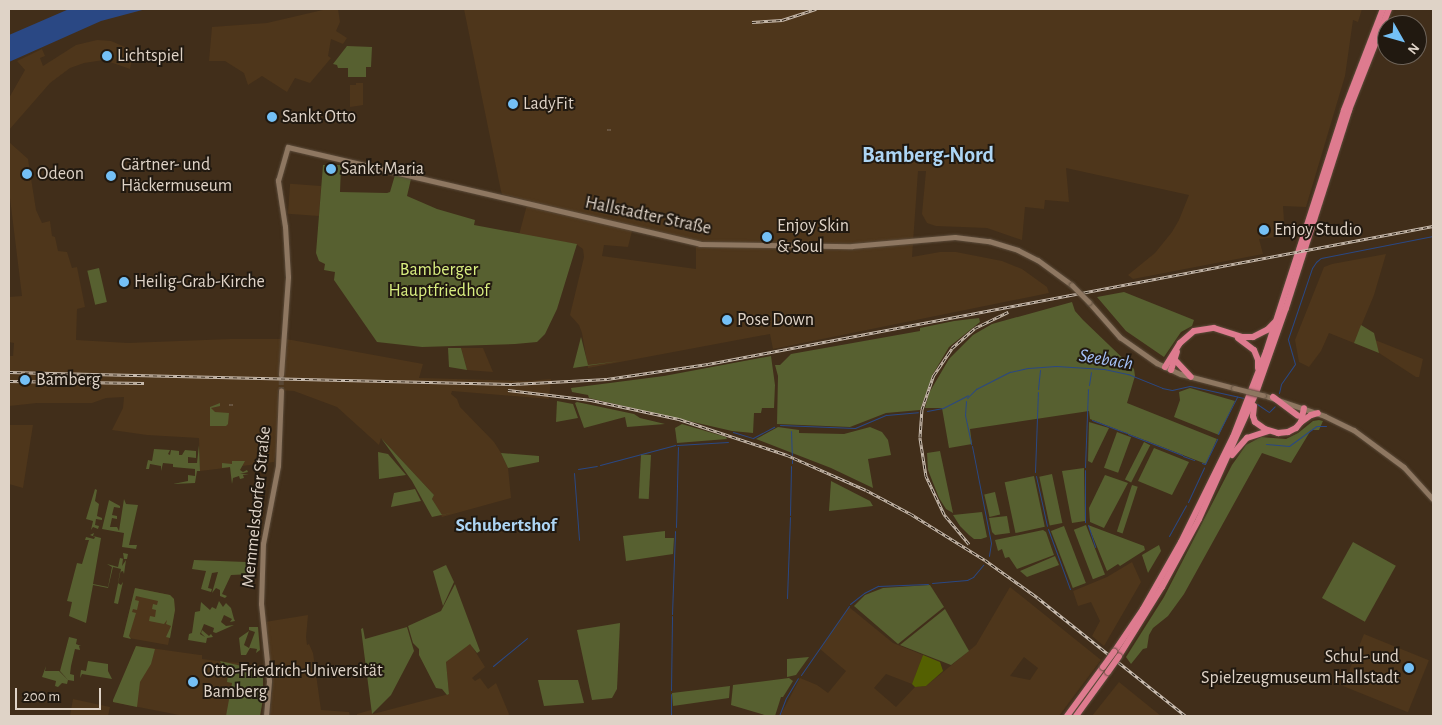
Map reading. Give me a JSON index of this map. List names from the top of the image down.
{
  "streets": {
    "main road": ["Hallstadter Straße", "Memmelsdorfer Straße"]
  },
  "districts": ["Bamberg-Nord", "Schubertshof"],
  "water": ["Seebach"],
  "parks": ["Bamberger Hauptfriedhof"],
  "places": [
    "Lichtspiel",
    "LadyFit",
    "Sankt Otto",
    "Sankt Maria",
    "Odeon",
    "Gärtner- und Häckermuseum",
    "Enjoy Studio",
    "Enjoy Skin & Soul",
    "Heilig-Grab-Kirche",
    "Pose Down",
    "Bamberg",
    "Schul- und Spielzeugmuseum Hallstadt",
    "Otto-Friedrich-Universität Bamberg"
  ],
  "scale_bar": "200 m",
  "north": "bottom right"
}
